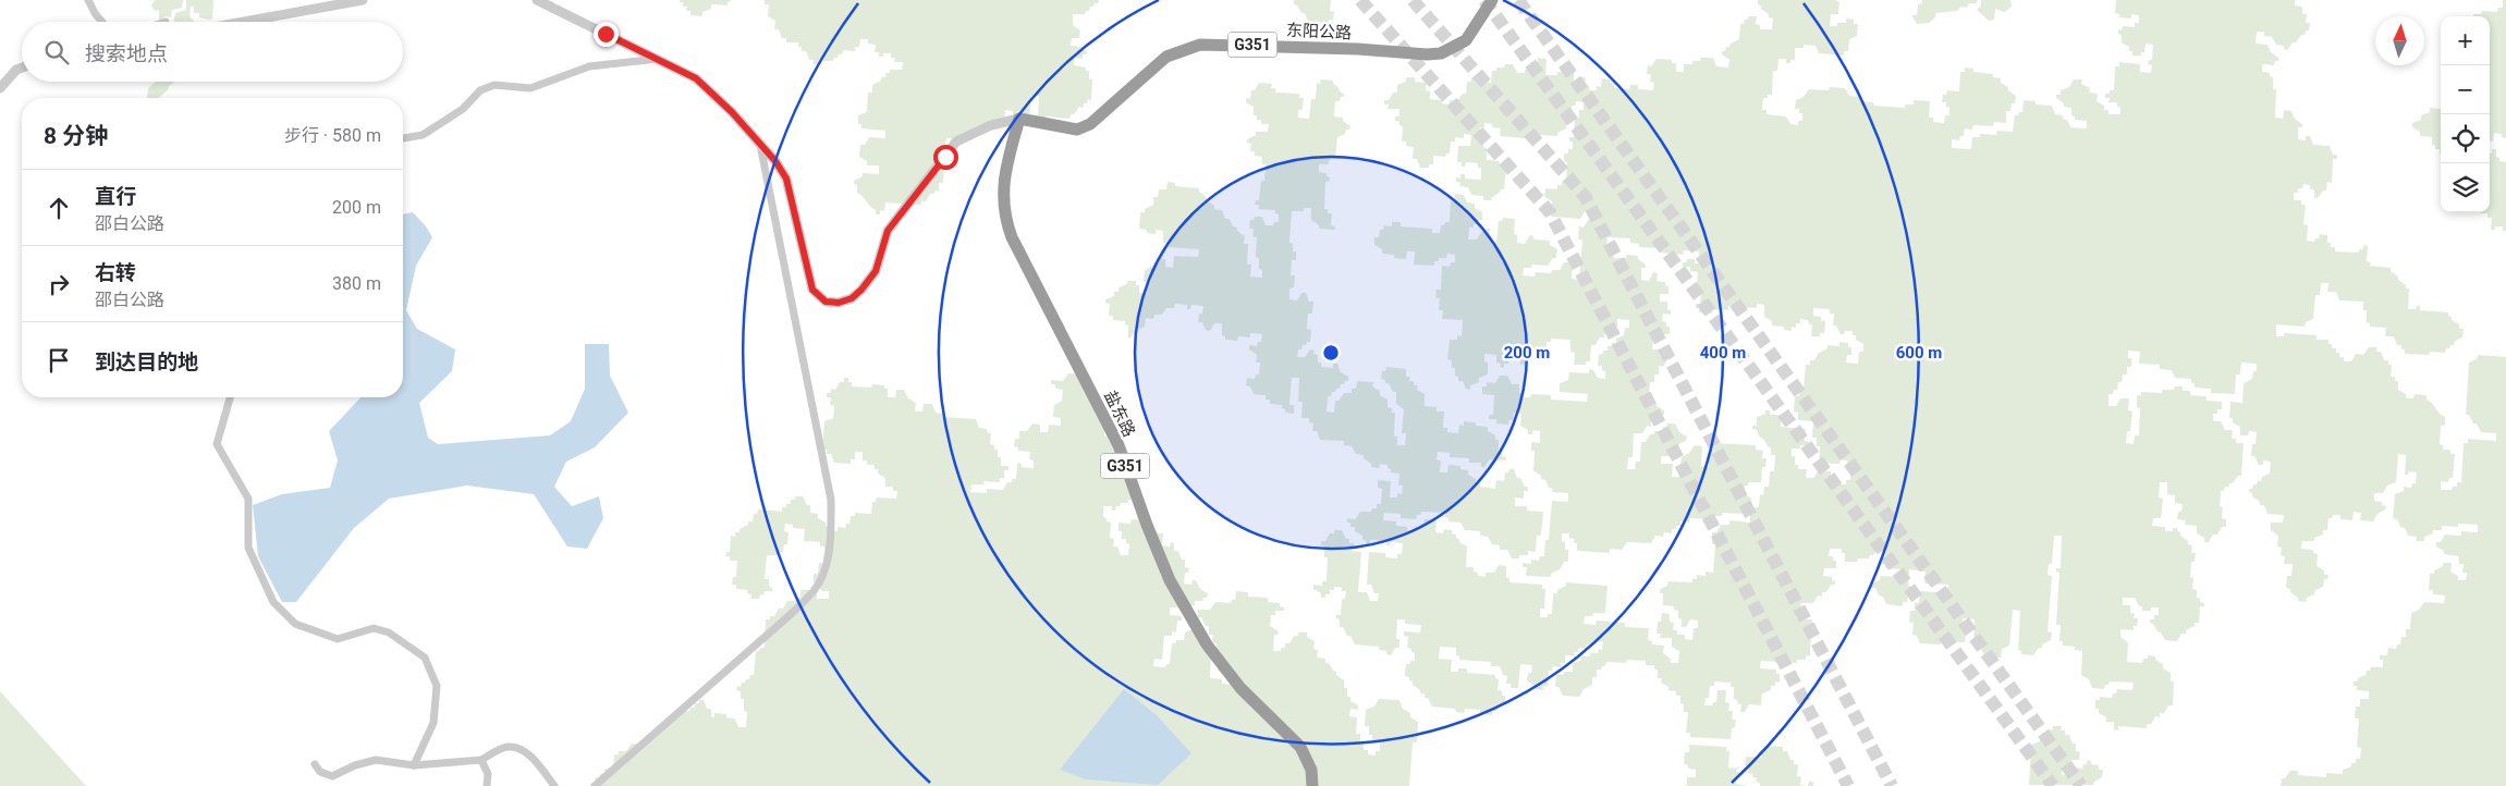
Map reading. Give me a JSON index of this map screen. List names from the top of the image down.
{
  "streets": {
    "highway": ["东阳公路", "G351", "盐东路"]
  },
  "crossings": [
    ["东阳公路", "盐东路"]
  ],
  "north": "top",
  "page": {
    "map_buttons": ["+", "−"],
    "search": "搜索地点",
    "heading": ["8 分钟", "步行 · 580 m"],
    "list": [
      ["直行", "邵白公路", "200 m"],
      ["右转", "邵白公路", "380 m"],
      "到达目的地"
    ]
  },
  "rings": ["200 m", "400 m", "600 m"]
}
